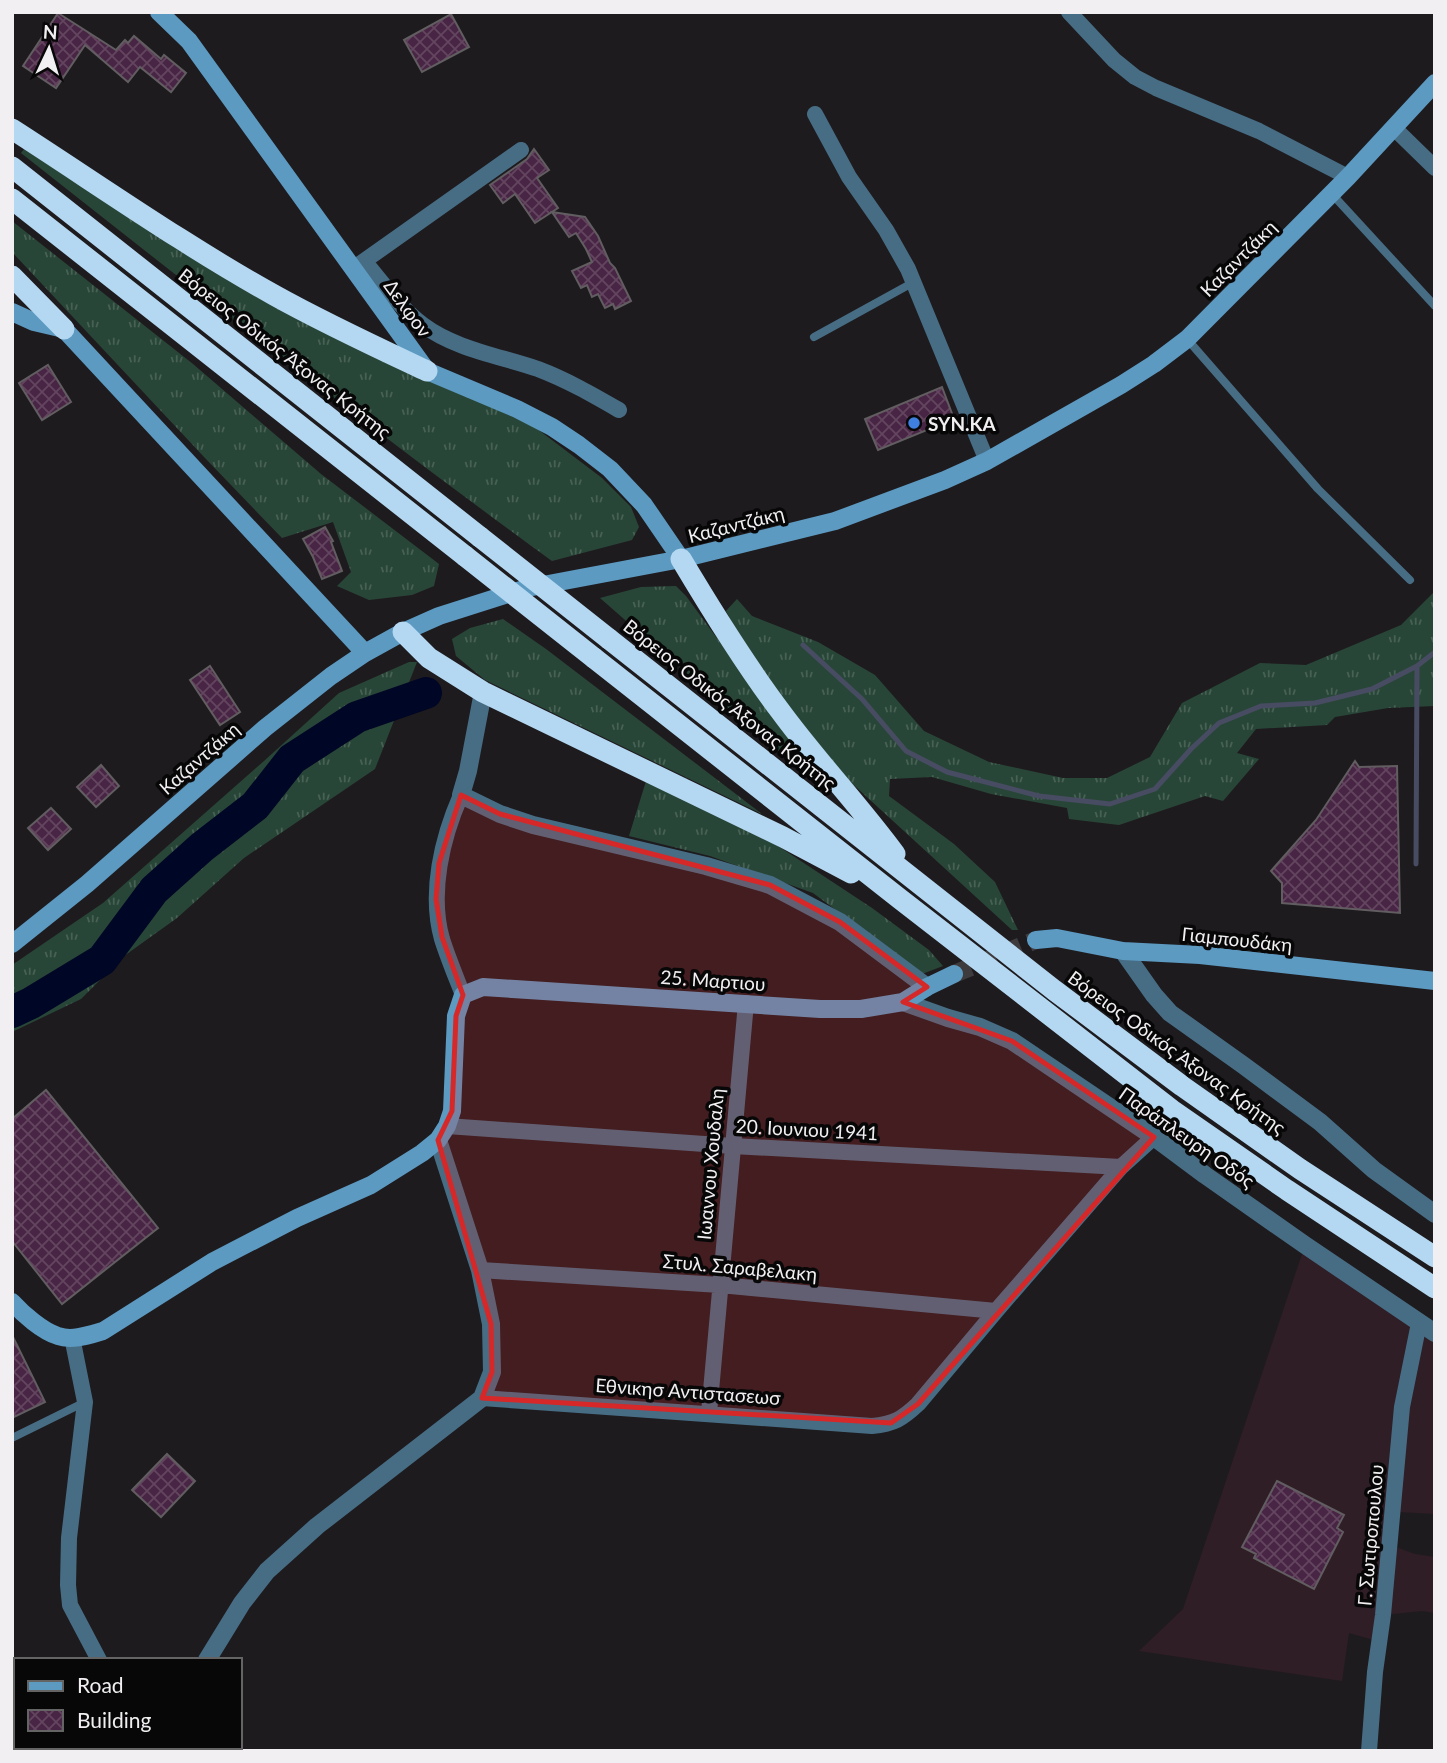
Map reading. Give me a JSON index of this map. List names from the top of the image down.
{
  "streets": {
    "highway": ["Βόρειος Οδικός Άξονας Κρήτης"],
    "main road": [
      "Καζαντζάκη",
      "Δελφον",
      "Γιαμπουδάκη",
      "25. Μαρτιου"
    ],
    "street": [
      "20. Ιουνιου 1941",
      "Παράπλευρη Οδός",
      "Ιωαννου Χουδαλη",
      "Στυλ. Σαραβελακη",
      "Εθνικησ Αντιστασεωσ",
      "Γ. Σωτιροπουλου"
    ]
  },
  "crossings": [
    ["25. Μαρτιου", "Παράπλευρη Οδός"],
    ["25. Μαρτιου", "Ιωαννου Χουδαλη"],
    ["20. Ιουνιου 1941", "Ιωαννου Χουδαλη"],
    ["Παράπλευρη Οδός", "Γ. Σωτιροπουλου"],
    ["Ιωαννου Χουδαλη", "Στυλ. Σαραβελακη"],
    ["Ιωαννου Χουδαλη", "Εθνικησ Αντιστασεωσ"],
    ["Στυλ. Σαραβελακη", "Εθνικησ Αντιστασεωσ"]
  ],
  "places": ["SYN.KA"],
  "legend": ["Road", "Building"],
  "north": "top"
}
